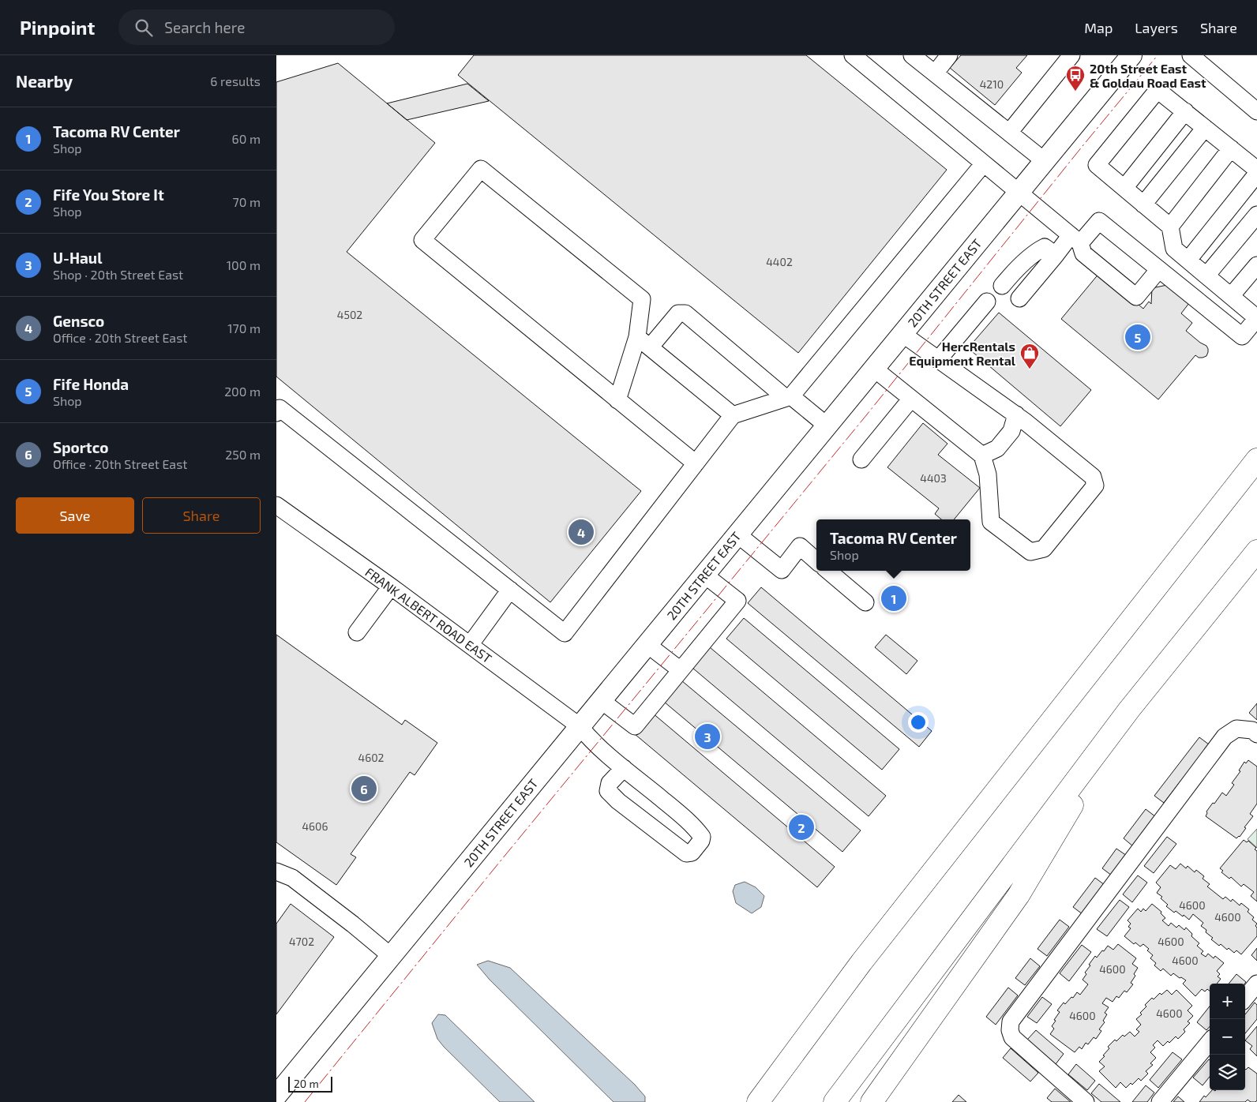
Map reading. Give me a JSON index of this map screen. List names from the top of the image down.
{
  "streets": {
    "main road": ["20TH STREET EAST"],
    "street": ["FRANK ALBERT ROAD EAST"]
  },
  "crossings": [
    ["20TH STREET EAST", "FRANK ALBERT ROAD EAST"]
  ],
  "places": {
    "bus stop": ["20th Street East & Goldau Road East"],
    "shop": ["HercRentals Equipment Rental"]
  },
  "house_numbers": [
    "4210",
    "4402",
    "4502",
    "4403",
    "4602",
    "4606",
    "4600",
    "4600",
    "4702",
    "4600",
    "4600",
    "4600",
    "4600",
    "4600"
  ],
  "scale_bar": "20 m",
  "page": {
    "header": "Pinpoint",
    "search": "Search here",
    "nav": ["Map", "Layers", "Share"],
    "heading": ["Nearby", "6 results"],
    "list": [
      {
        "mark": "1",
        "name": "Tacoma RV Center",
        "note": "Shop",
        "value": "60 m"
      },
      {
        "mark": "2",
        "name": "Fife You Store It",
        "note": "Shop",
        "value": "70 m"
      },
      {
        "mark": "3",
        "name": "U-Haul",
        "note": "Shop · 20th Street East",
        "value": "100 m"
      },
      {
        "mark": "4",
        "name": "Gensco",
        "note": "Office · 20th Street East",
        "value": "170 m"
      },
      {
        "mark": "5",
        "name": "Fife Honda",
        "note": "Shop",
        "value": "200 m"
      },
      {
        "mark": "6",
        "name": "Sportco",
        "note": "Office · 20th Street East",
        "value": "250 m"
      }
    ],
    "pins": [
      "5",
      "4",
      "1",
      "3",
      "6",
      "2"
    ],
    "buttons": ["Save", "Share"],
    "popup": ["Tacoma RV Center", "Shop"],
    "map_buttons": ["+", "−"],
    "scale": "20 m"
  }
}
